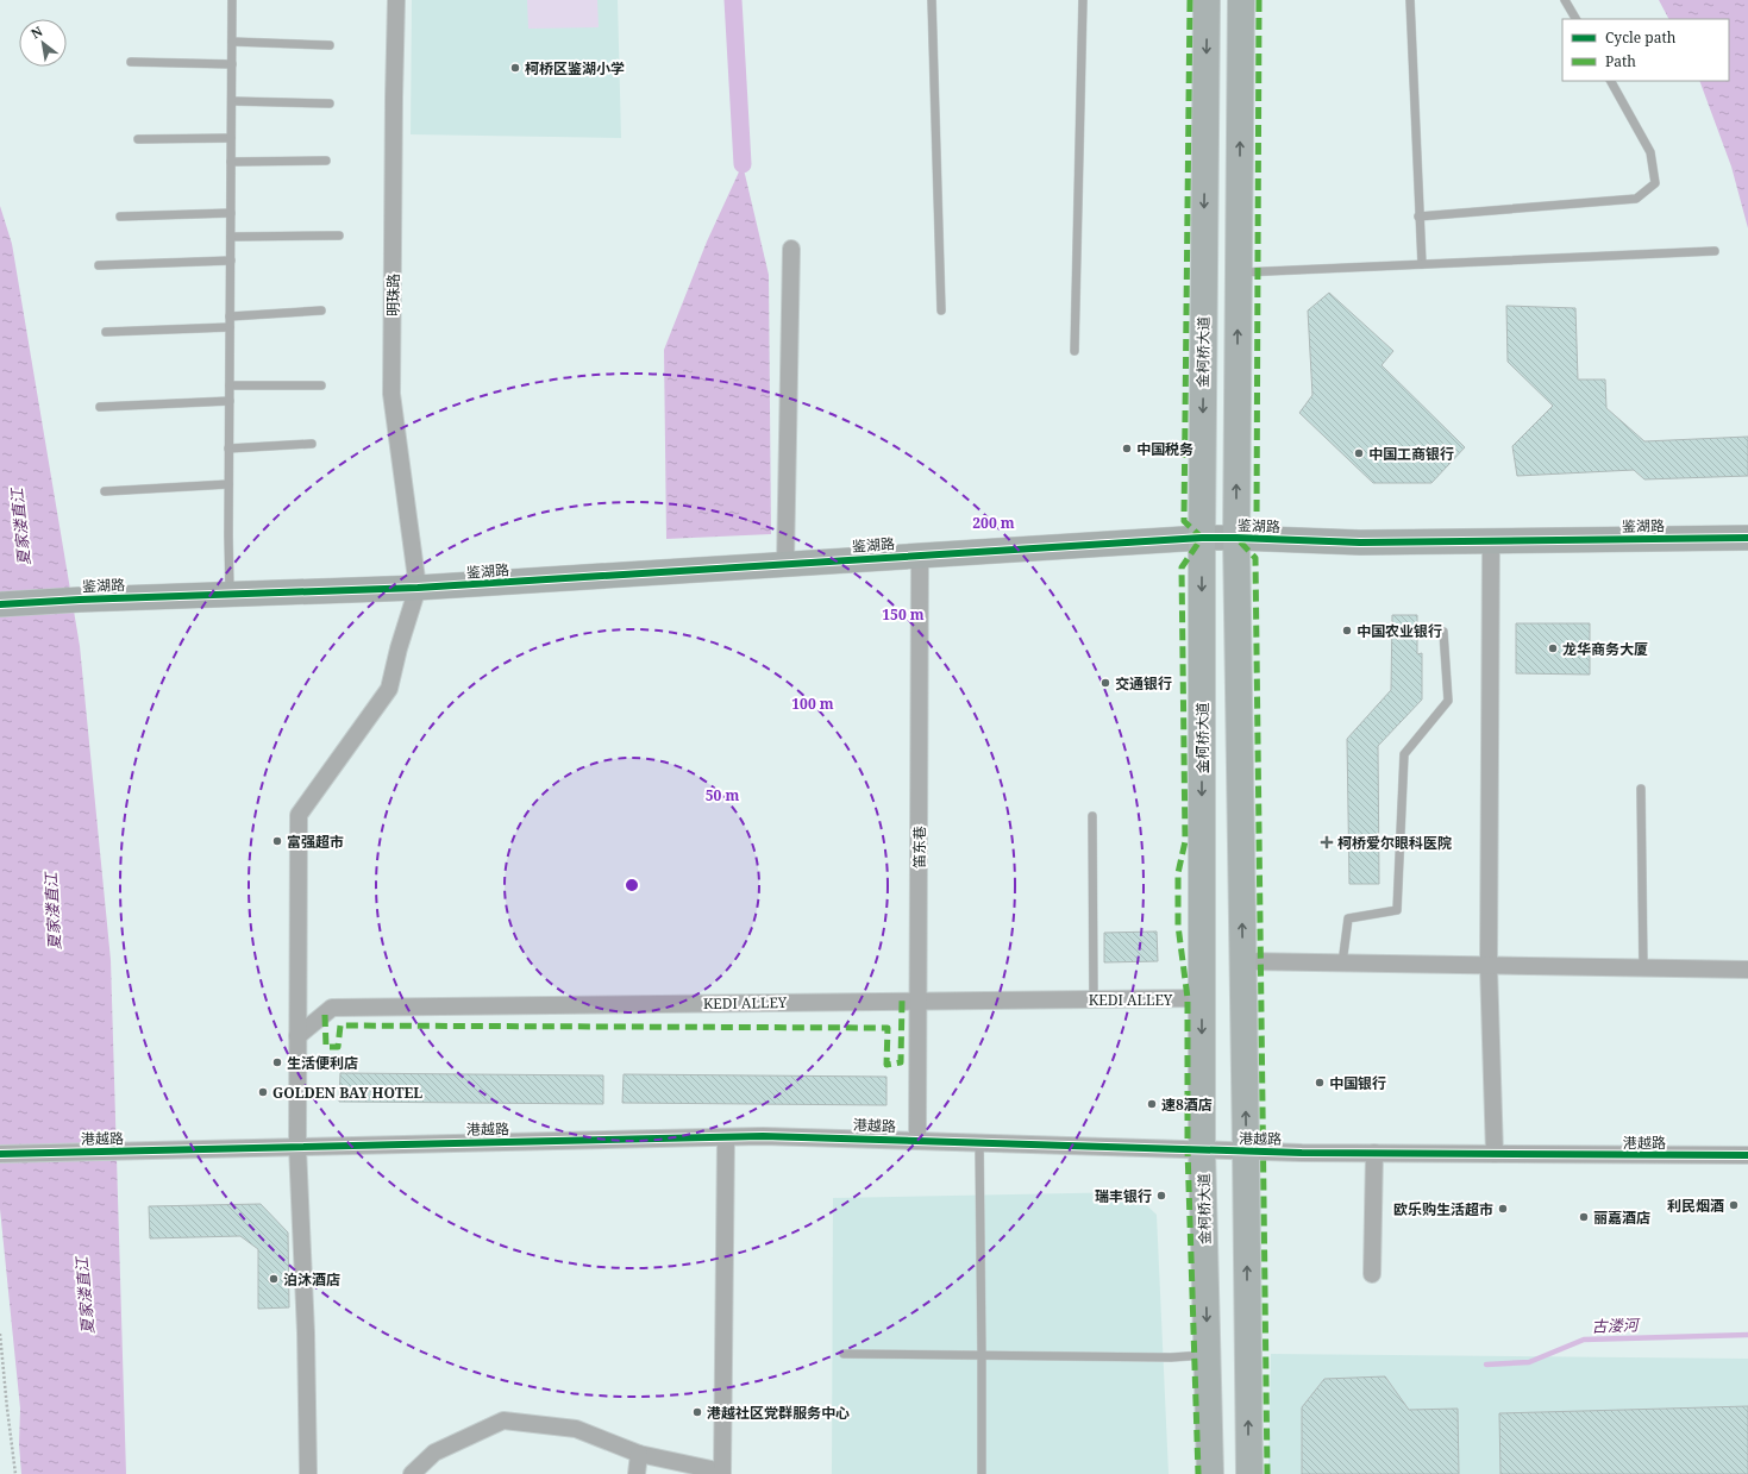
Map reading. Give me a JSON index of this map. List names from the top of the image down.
{
  "streets": {
    "main road": ["金柯桥大道"],
    "street": [
      "明珠路",
      "鉴湖路",
      "笛东巷",
      "KEDI ALLEY",
      "港越路"
    ]
  },
  "crossings": [
    ["明珠路", "鉴湖路"],
    ["金柯桥大道", "鉴湖路"],
    ["金柯桥大道", "KEDI ALLEY"],
    ["金柯桥大道", "港越路"],
    ["鉴湖路", "笛东巷"],
    ["笛东巷", "KEDI ALLEY"],
    ["笛东巷", "港越路"]
  ],
  "water": ["夏家溇直江", "古溇河"],
  "places": {
    "other": [
      "柯桥区鉴湖小学",
      "中国税务",
      "中国工商银行",
      "中国农业银行",
      "龙华商务大厦",
      "交通银行",
      "富强超市",
      "生活便利店",
      "中国银行",
      "GOLDEN BAY HOTEL",
      "速8酒店",
      "瑞丰银行",
      "利民烟酒",
      "欧乐购生活超市",
      "丽嘉酒店",
      "泊沐酒店",
      "港越社区党群服务中心"
    ],
    "health": ["柯桥爱尔眼科医院"]
  },
  "legend": ["Cycle path", "Path"],
  "north": "top left",
  "rings": [
    "200 m",
    "150 m",
    "100 m",
    "50 m"
  ]
}
